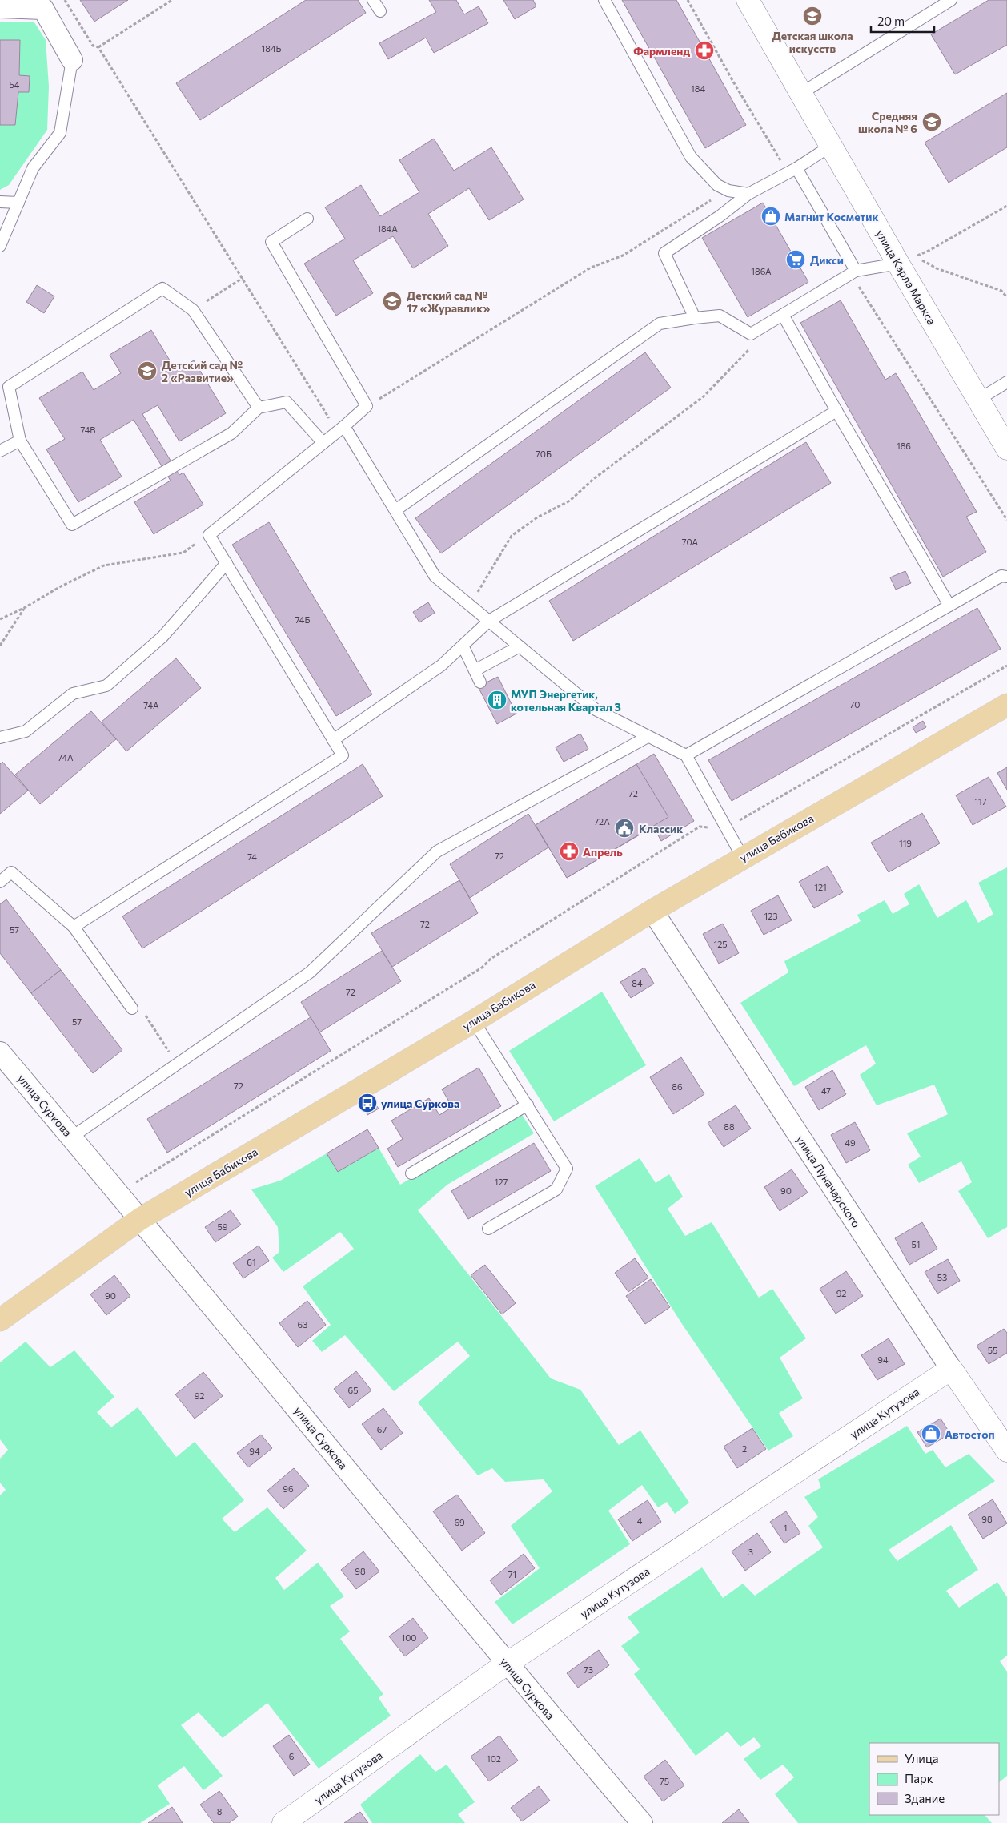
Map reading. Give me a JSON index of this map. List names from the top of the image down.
{
  "streets": {
    "main road": ["улица Бабикова"],
    "street": [
      "улица Карла Маркса",
      "улица Суркова",
      "улица Луначарского",
      "улица Кутузова"
    ]
  },
  "crossings": [
    ["улица Бабикова", "улица Суркова"],
    ["улица Бабикова", "улица Луначарского"],
    ["улица Суркова", "улица Кутузова"],
    ["улица Луначарского", "улица Кутузова"]
  ],
  "places": {
    "school or university": [
      "Детская школа искусств",
      "Средняя школа № 6",
      "Детский сад № 17 «Журавлик»",
      "Детский сад № 2 «Развитие»"
    ],
    "pharmacy": ["Фармленд", "Апрель"],
    "shop": ["Магнит Косметик", "Автостоп"],
    "supermarket": ["Дикси"],
    "building": ["МУП Энергетик, котельная Квартал З"],
    "public building": ["Классик"],
    "bus stop": ["улица Суркова"]
  },
  "house_numbers": [
    "184Б",
    "54",
    "184",
    "184А",
    "186А",
    "74В",
    "186",
    "70Б",
    "70А",
    "74Б",
    "70",
    "74А",
    "74А",
    "72",
    "117",
    "72А",
    "119",
    "72",
    "74",
    "121",
    "123",
    "72",
    "57",
    "125",
    "84",
    "72",
    "57",
    "72",
    "86",
    "47",
    "88",
    "49",
    "127",
    "90",
    "59",
    "51",
    "61",
    "53",
    "92",
    "90",
    "63",
    "55",
    "94",
    "65",
    "92",
    "67",
    "2",
    "94",
    "96",
    "98",
    "4",
    "69",
    "1",
    "3",
    "98",
    "71",
    "100",
    "73",
    "6",
    "102",
    "75",
    "8"
  ],
  "legend": ["Улица", "Парк", "Здание"],
  "scale_bar": "20 m"
}
